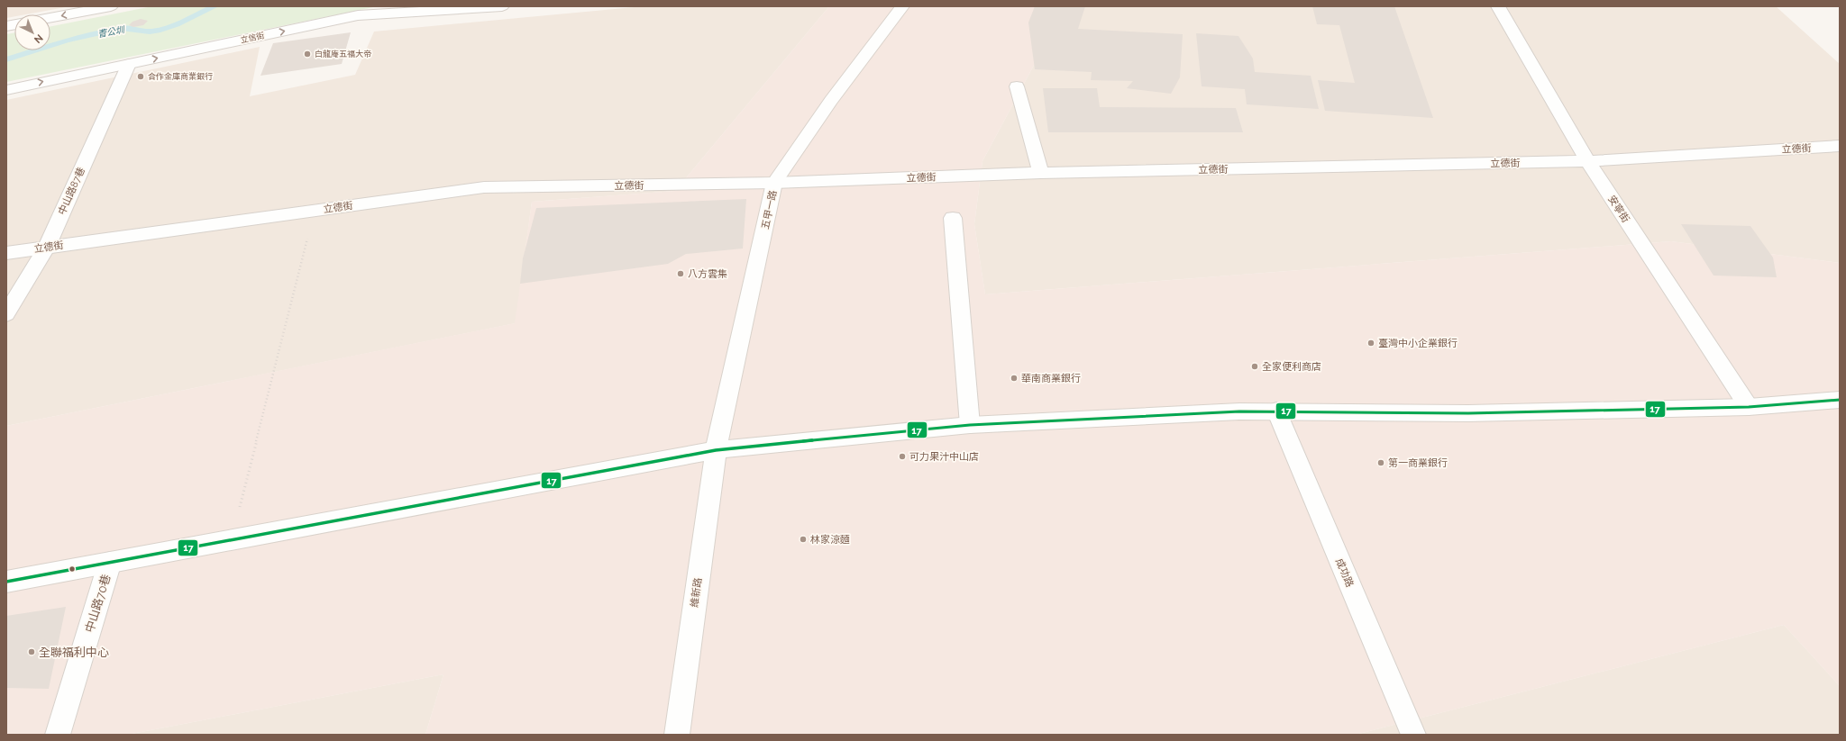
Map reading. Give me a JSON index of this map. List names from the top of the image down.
{
  "streets": {
    "street": [
      "立信街",
      "立德街",
      "中山路87巷",
      "安寧街",
      "五甲一路",
      "成功路",
      "維新路",
      "中山路70巷"
    ]
  },
  "crossings": [
    ["立信街", "中山路87巷"],
    ["立德街", "中山路87巷"],
    ["立德街", "安寧街"],
    ["立德街", "五甲一路"],
    ["五甲一路", "維新路"]
  ],
  "one_way": ["立信街"],
  "water": ["曹公圳"],
  "places": [
    "白龍庵五福大帝",
    "合作金庫商業銀行",
    "八方雲集",
    "臺灣中小企業銀行",
    "全家便利商店",
    "華南商業銀行",
    "可力果汁中山店",
    "第一商業銀行",
    "林家涼麵",
    "全聯福利中心"
  ],
  "lines": ["transit line 17"],
  "north": "bottom right"
}
